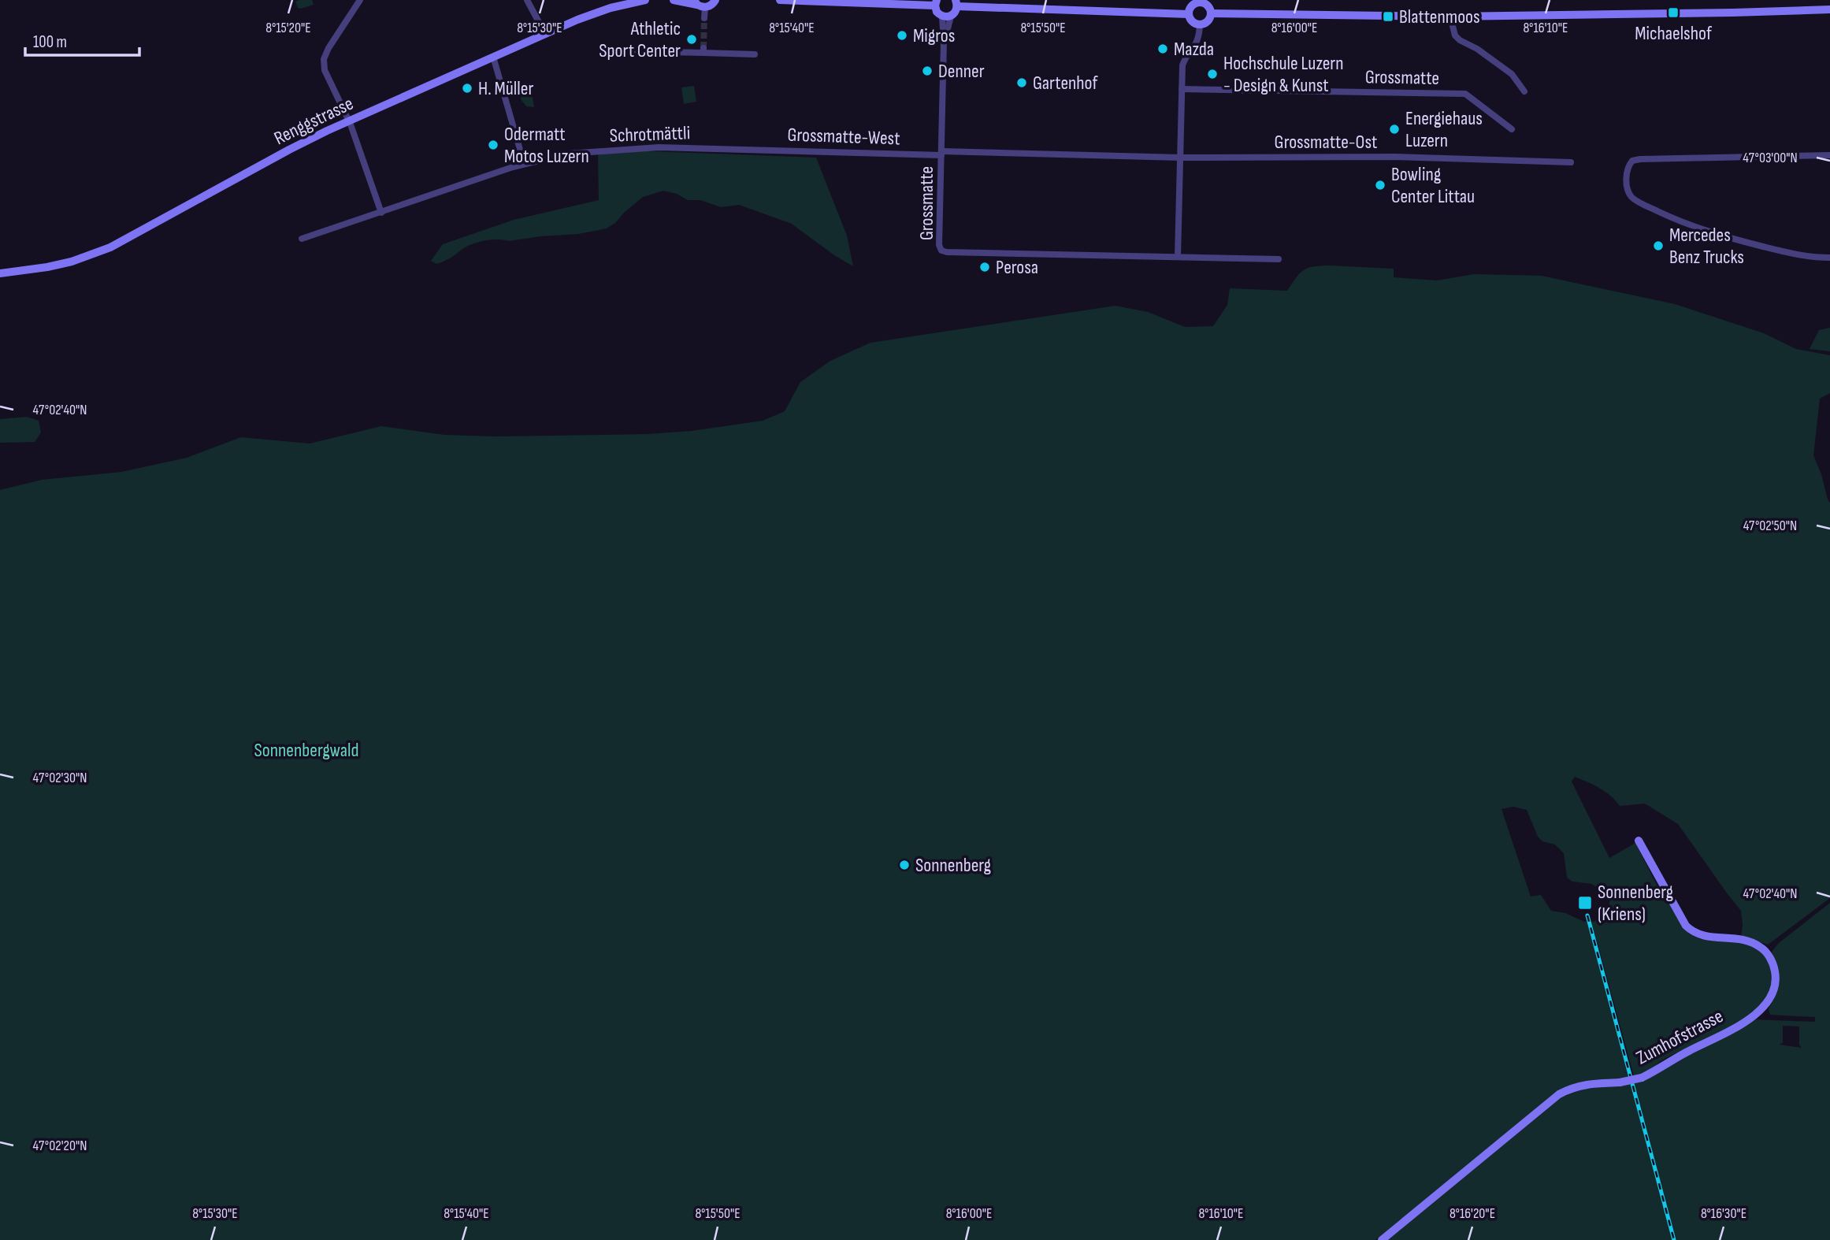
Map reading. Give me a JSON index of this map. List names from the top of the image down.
{
  "streets": {
    "main road": ["Renggstrasse", "Zumhofstrasse"],
    "street": [
      "Grossmatte",
      "Schrotmättli",
      "Grossmatte-West",
      "Grossmatte-Ost"
    ]
  },
  "crossings": [
    ["Grossmatte", "Grossmatte-West"],
    ["Grossmatte", "Grossmatte-Ost"],
    ["Schrotmättli", "Grossmatte-West"]
  ],
  "parks": ["Sonnenbergwald"],
  "places": {
    "transit": ["Michaelshof", "Blattenmoos", "Sonnenberg (Kriens)"],
    "other": [
      "Migros",
      "Athletic Sport Center",
      "Mazda",
      "Denner",
      "Hochschule Luzern - Design & Kunst",
      "Gartenhof",
      "H. Müller",
      "Energiehaus Luzern",
      "Odermatt Motos Luzern",
      "Bowling Center Littau",
      "Mercedes Benz Trucks",
      "Perosa",
      "Sonnenberg"
    ]
  },
  "scale_bar": "100 m",
  "coordinates": [
    "8°15'30\"E",
    "8°15'40\"E",
    "8°15'50\"E",
    "8°16'00\"E",
    "8°16'10\"E",
    "8°15'20\"E",
    "47°03'00\"N",
    "47°02'40\"N",
    "47°02'50\"N",
    "47°02'30\"N",
    "47°02'20\"N",
    "8°16'20\"E",
    "8°16'30\"E"
  ]
}
